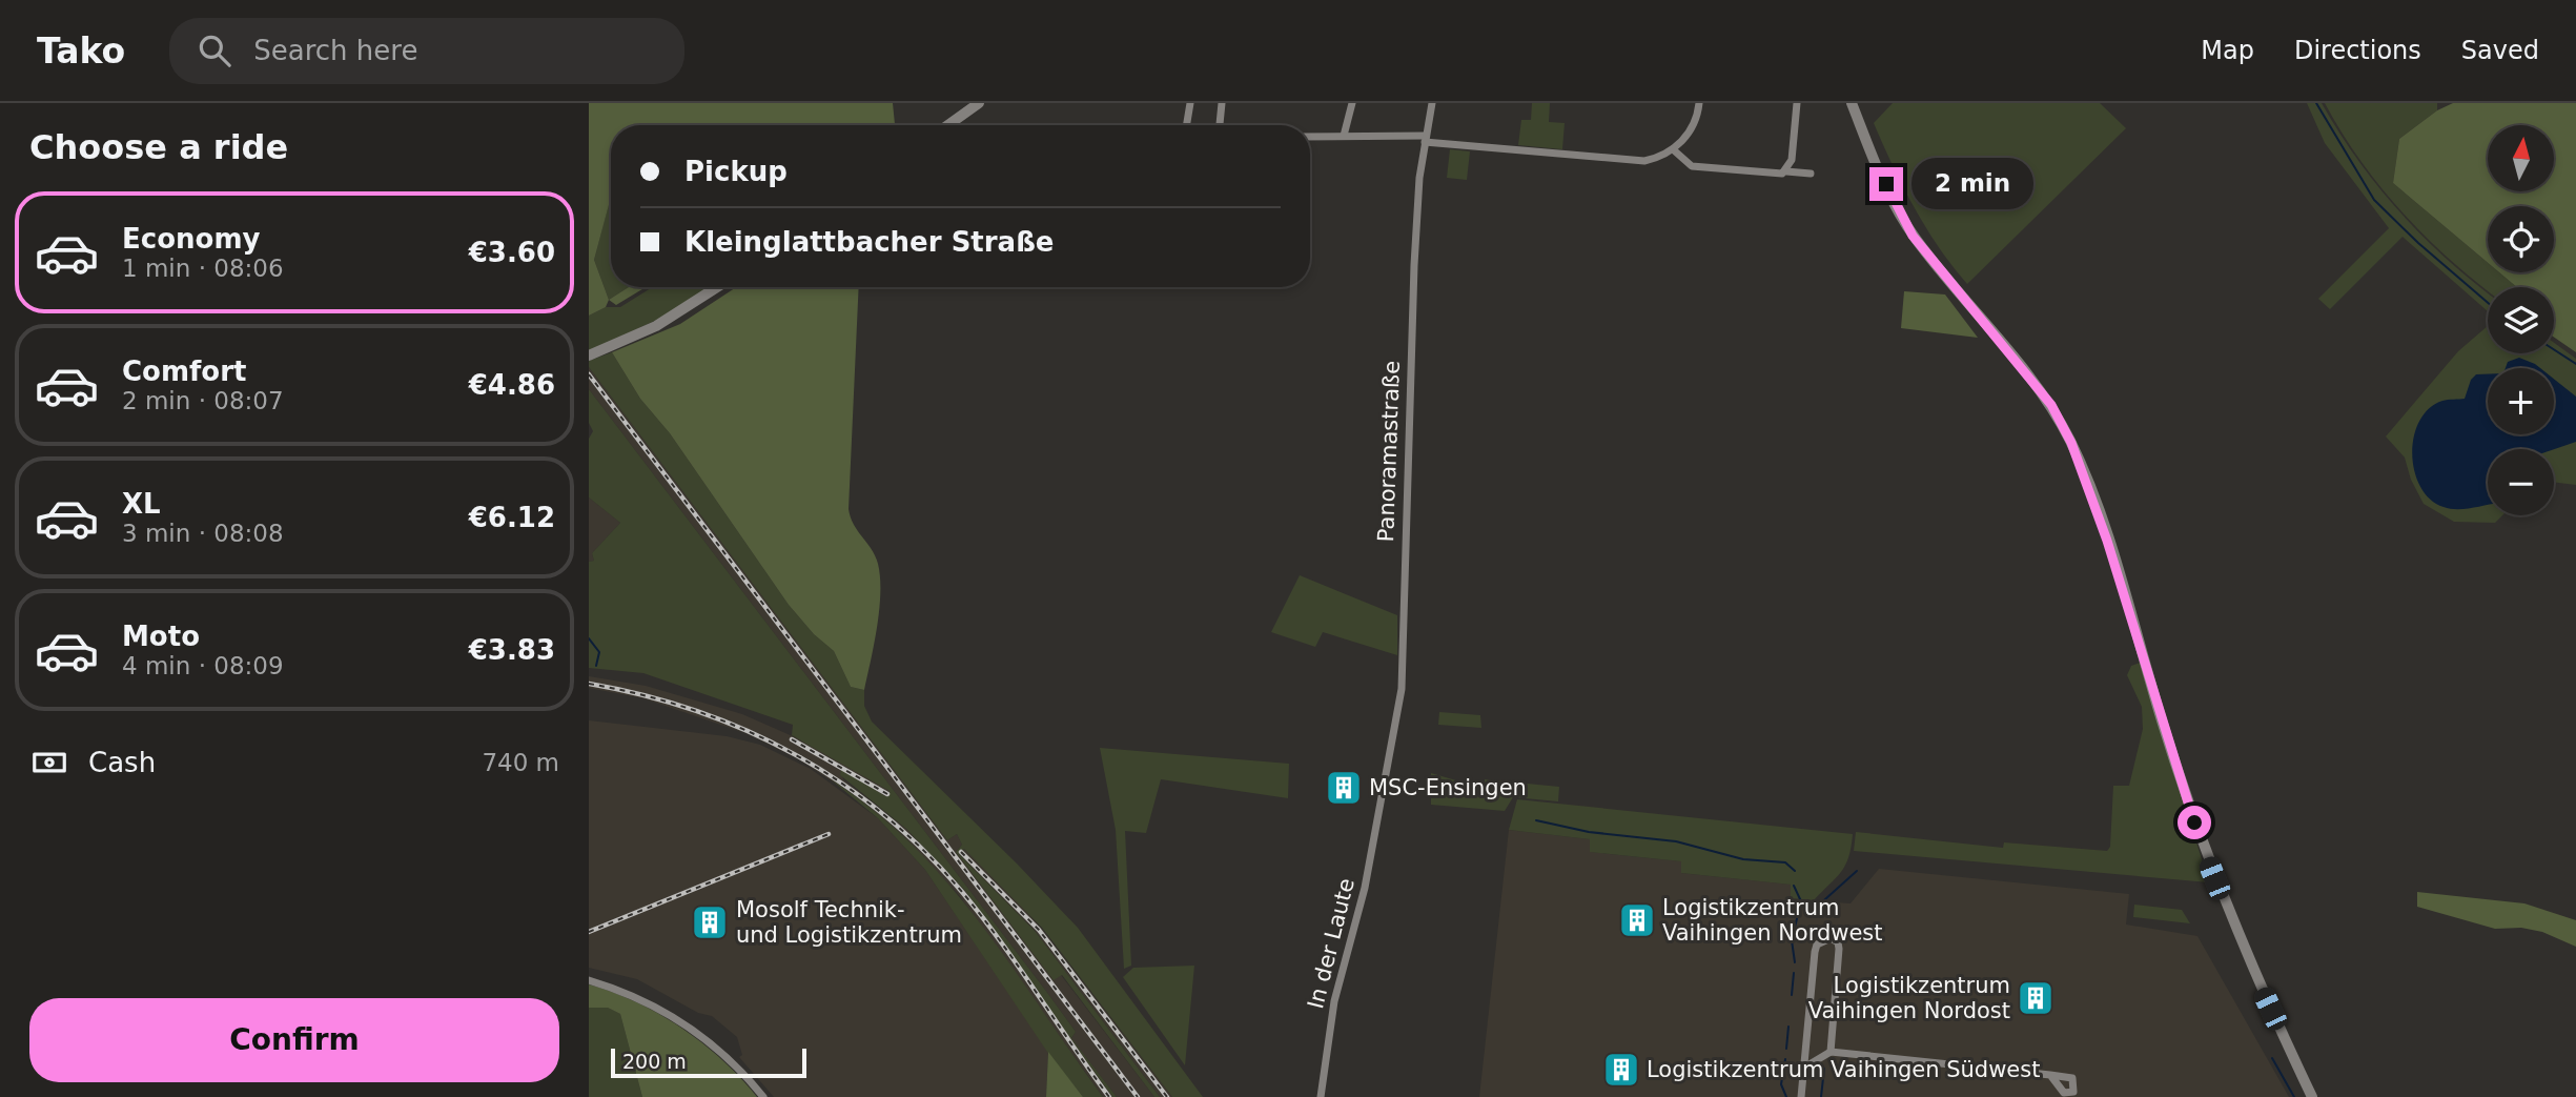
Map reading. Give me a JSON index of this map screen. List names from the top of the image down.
{
  "streets": {
    "street": ["Panoramastraße", "In der Laute"]
  },
  "crossings": [
    ["Panoramastraße", "In der Laute"]
  ],
  "places": {
    "building": [
      "MSC-Ensingen",
      "Logistikzentrum Vaihingen Nordwest",
      "Mosolf Technik- und Logistikzentrum",
      "Logistikzentrum Vaihingen Nordost",
      "Logistikzentrum Vaihingen Südwest"
    ]
  },
  "scale_bar": "200 m",
  "north": "top",
  "page": {
    "header": "Tako",
    "search": "Search here",
    "nav": ["Map", "Directions", "Saved"],
    "heading": "Choose a ride",
    "map_buttons": ["+", "−"],
    "banner": ["Pickup", "Kleinglattbacher Straße"],
    "bubble": "2 min",
    "list": [
      {
        "name": "Economy",
        "note": "1 min · 08:06",
        "value": "€3.60"
      },
      {
        "name": "Comfort",
        "note": "2 min · 08:07",
        "value": "€4.86"
      },
      {
        "name": "XL",
        "note": "3 min · 08:08",
        "value": "€6.12"
      },
      {
        "name": "Moto",
        "note": "4 min · 08:09",
        "value": "€3.83"
      }
    ],
    "pay": ["Cash", "740 m"],
    "buttons": "Confirm",
    "scale": "200 m"
  }
}
